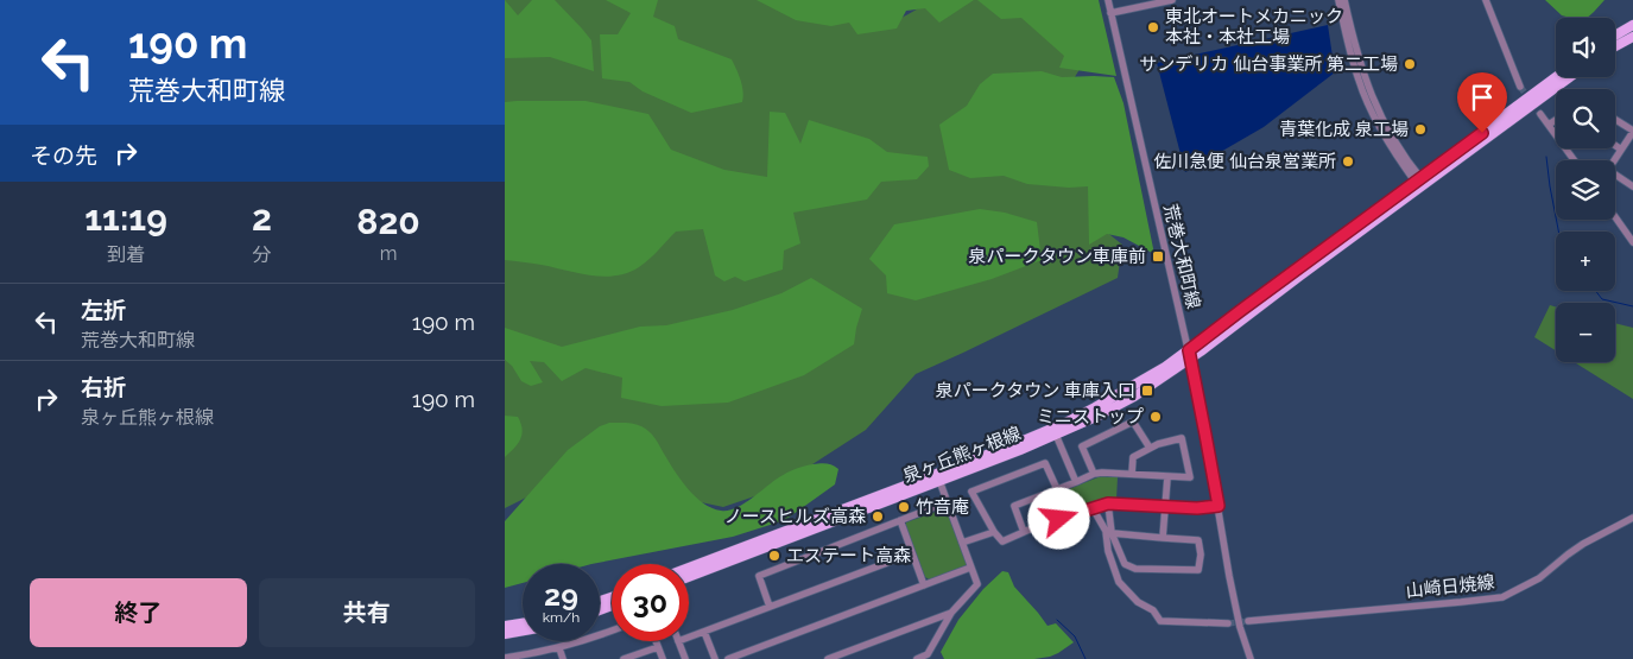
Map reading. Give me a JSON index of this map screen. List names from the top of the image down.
{
  "streets": {
    "main road": ["泉ヶ丘熊ヶ根線"],
    "street": ["荒巻大和町線", "山崎日焼線"]
  },
  "crossings": [
    ["荒巻大和町線", "泉ヶ丘熊ヶ根線"]
  ],
  "places": {
    "other": [
      "東北オートメカニック 本社・本社工場",
      "サンデリカ 仙台事業所 第二工場",
      "青葉化成 泉工場",
      "佐川急便 仙台泉営業所",
      "ミニストップ",
      "竹音庵",
      "ノースヒルズ高森",
      "エステート高森"
    ],
    "transit": ["泉パークタウン車庫前", "泉パークタウン 車庫入口"]
  },
  "page": {
    "turn": ["190 m", "荒巻大和町線"],
    "map_buttons": ["+", "−"],
    "then": "その先",
    "eta": [
      "11:19",
      "到着",
      "2",
      "分",
      "820",
      "m"
    ],
    "list": [
      {
        "name": "左折",
        "note": "荒巻大和町線",
        "value": "190 m"
      },
      {
        "name": "右折",
        "note": "泉ヶ丘熊ヶ根線",
        "value": "190 m"
      }
    ],
    "speed": "29 km/h",
    "limit": "30",
    "buttons": ["終了", "共有"]
  }
}
